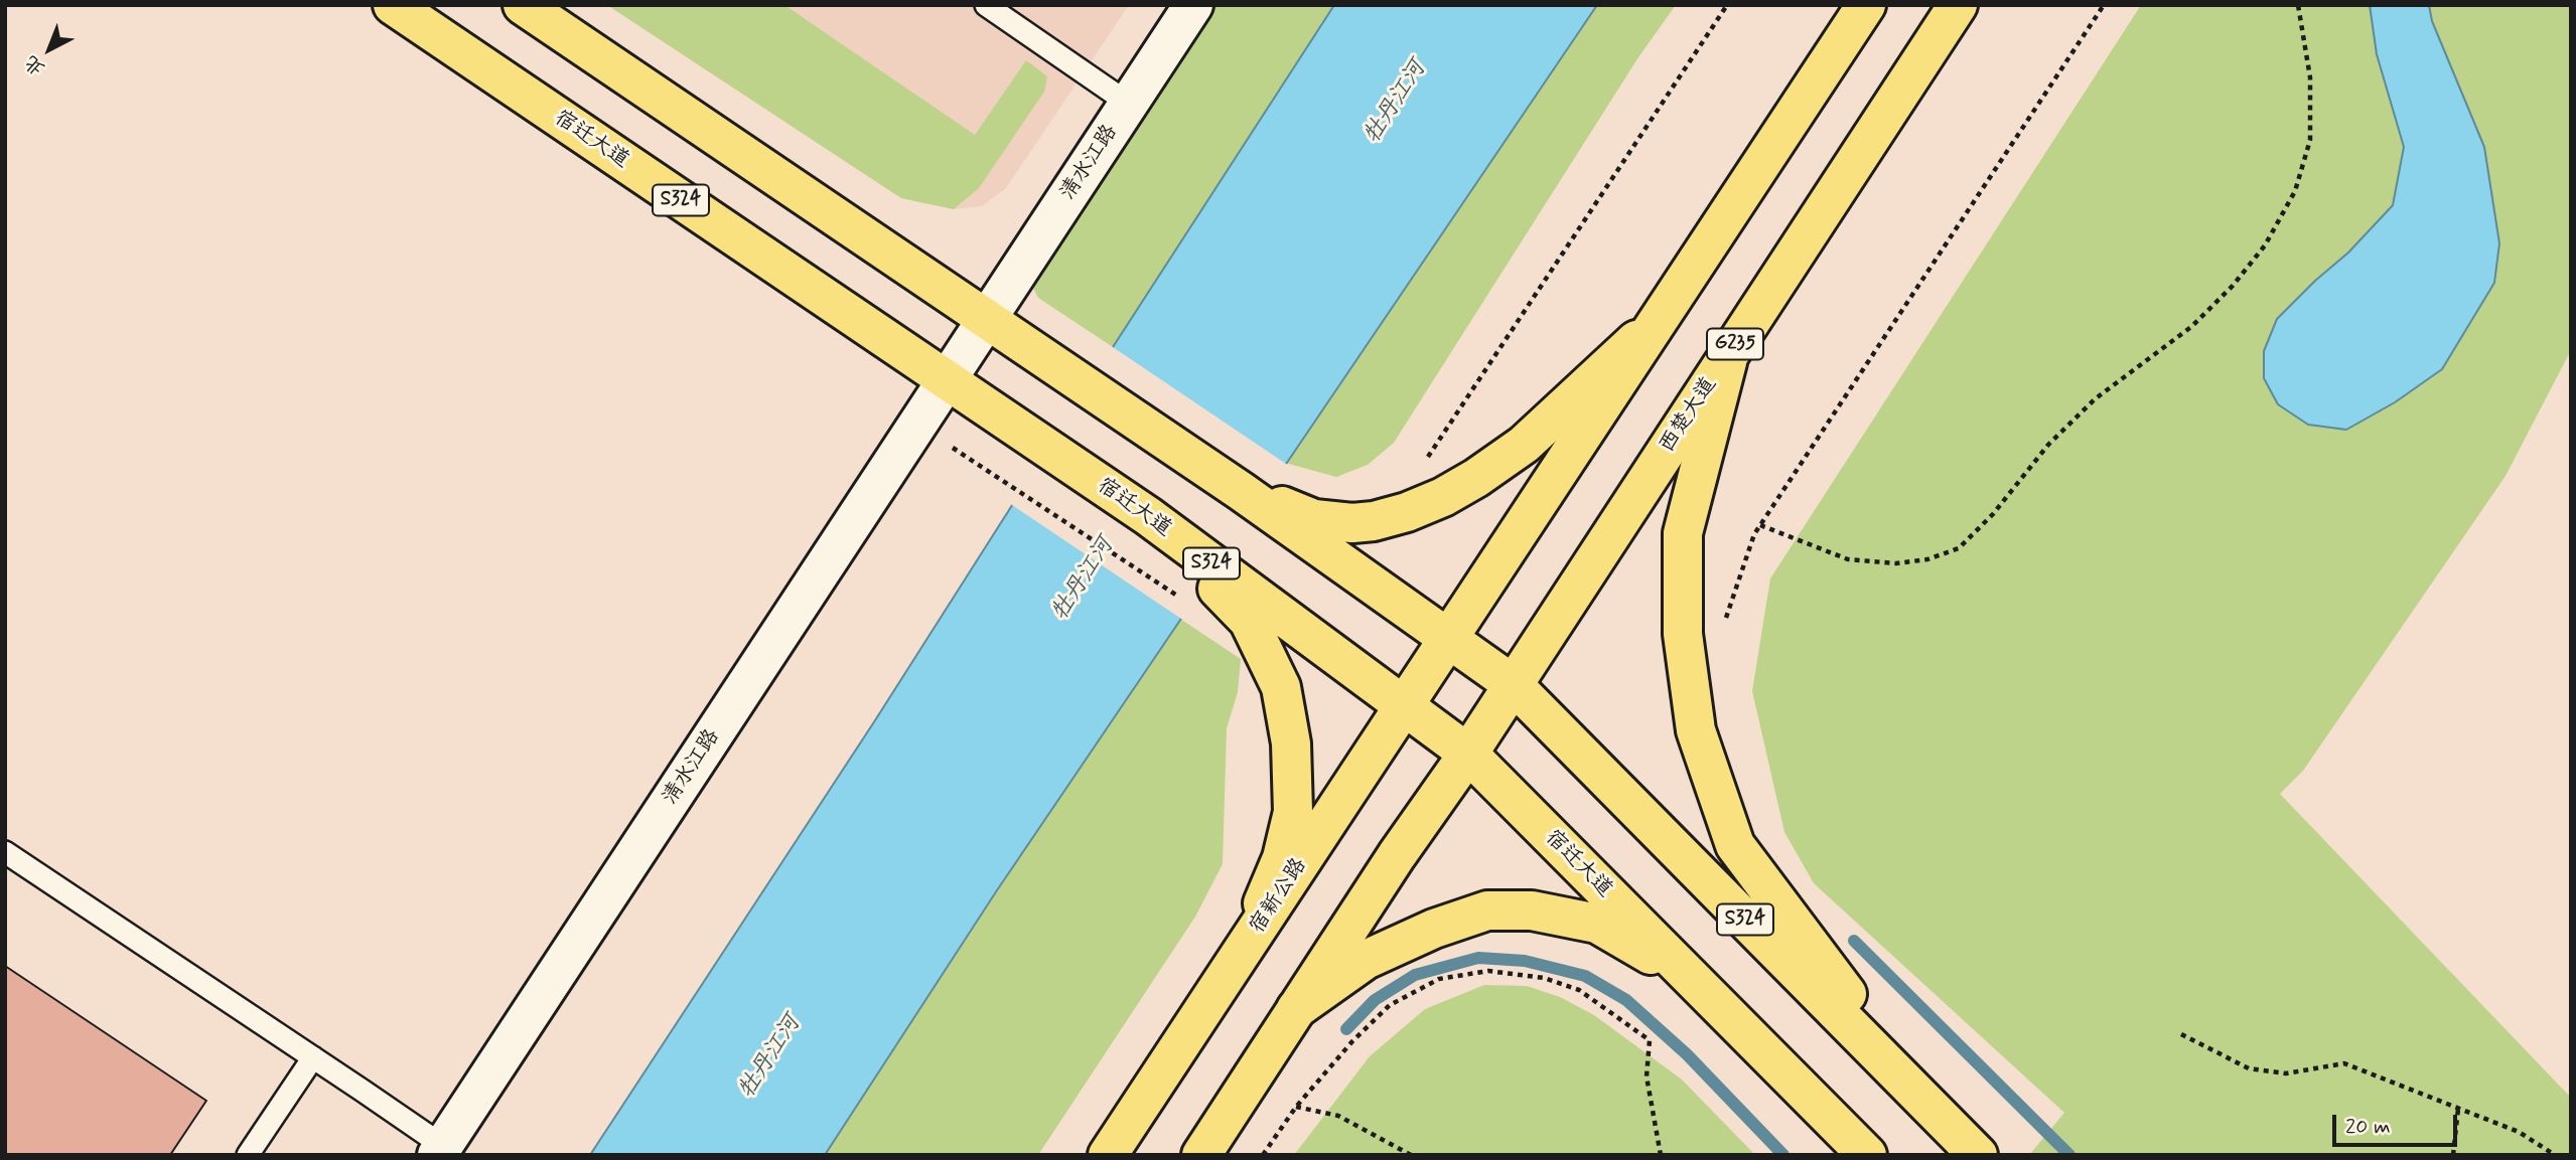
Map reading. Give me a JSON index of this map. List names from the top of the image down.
{
  "streets": {
    "main road": [
      "宿迁大道",
      "S324",
      "G235",
      "西楚大道",
      "宿新公路"
    ],
    "street": ["清水江路"]
  },
  "crossings": [
    ["宿迁大道", "清水江路"],
    ["宿迁大道", "宿新公路"],
    ["清水江路", "S324"],
    ["S324", "西楚大道"],
    ["S324", "宿新公路"]
  ],
  "water": ["牡丹江河"],
  "scale_bar": "20 m",
  "north": "bottom left"
}
